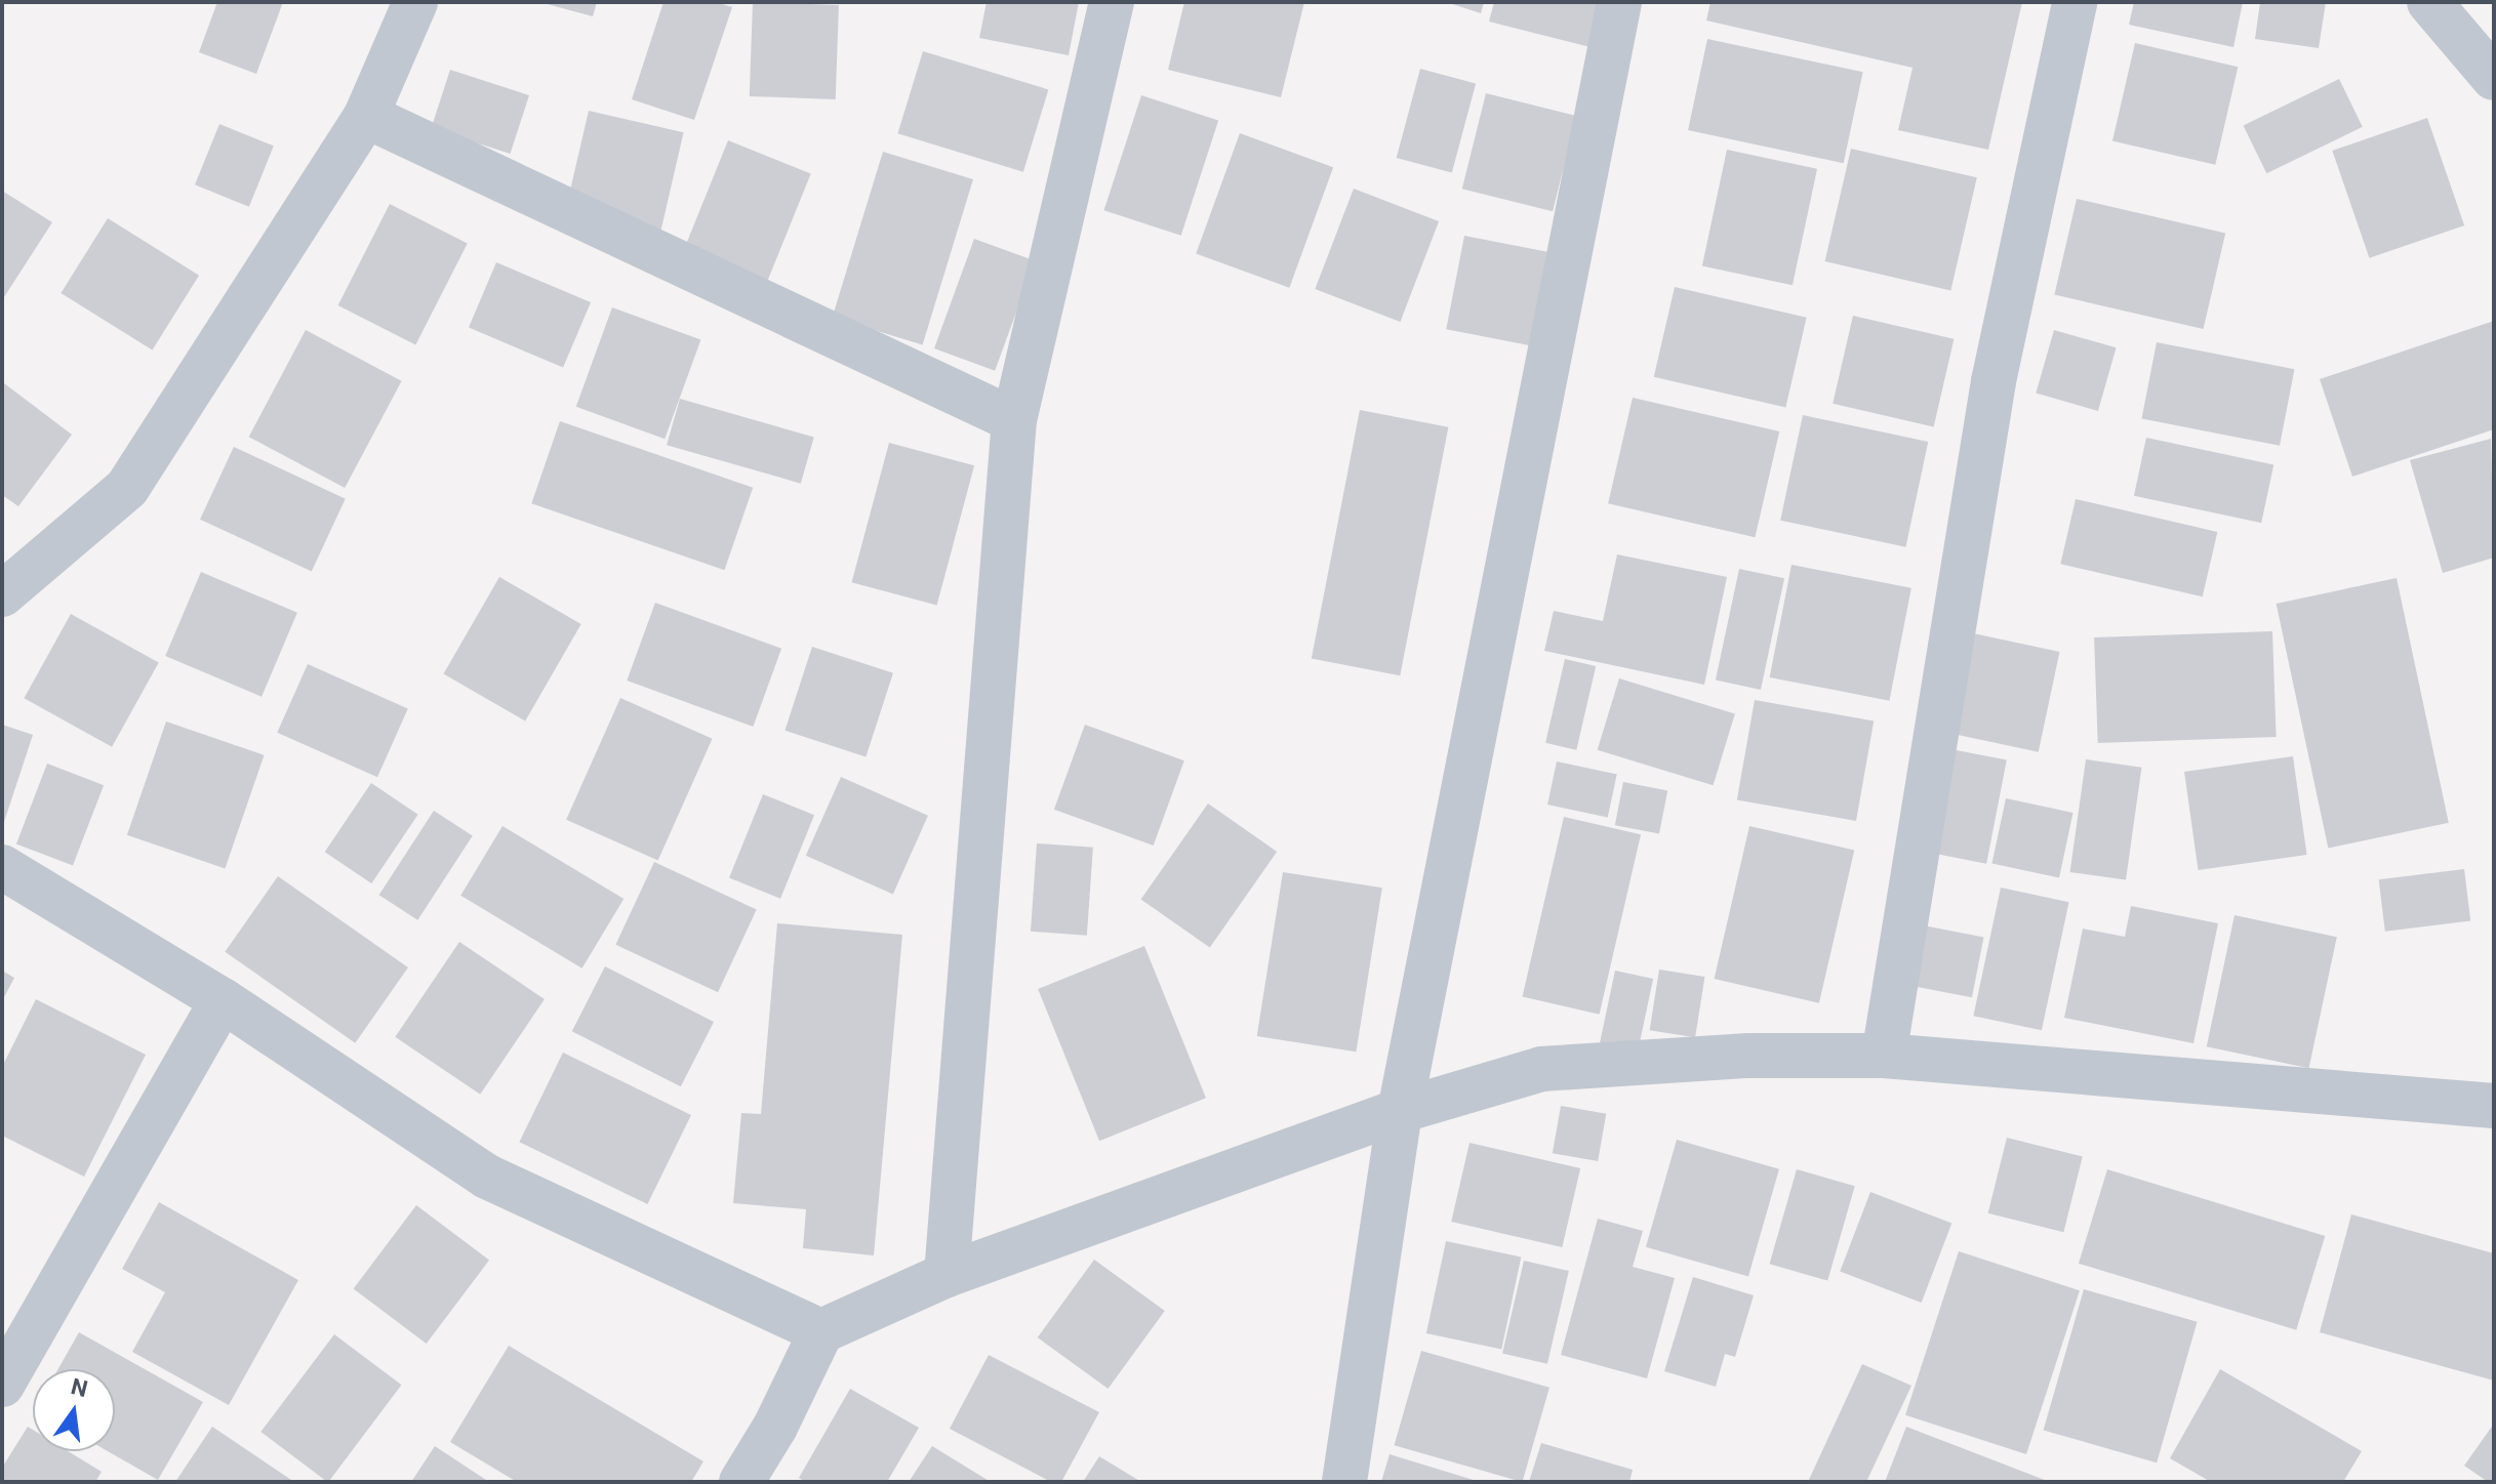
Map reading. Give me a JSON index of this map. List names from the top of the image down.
{
  "north": "top"
}
